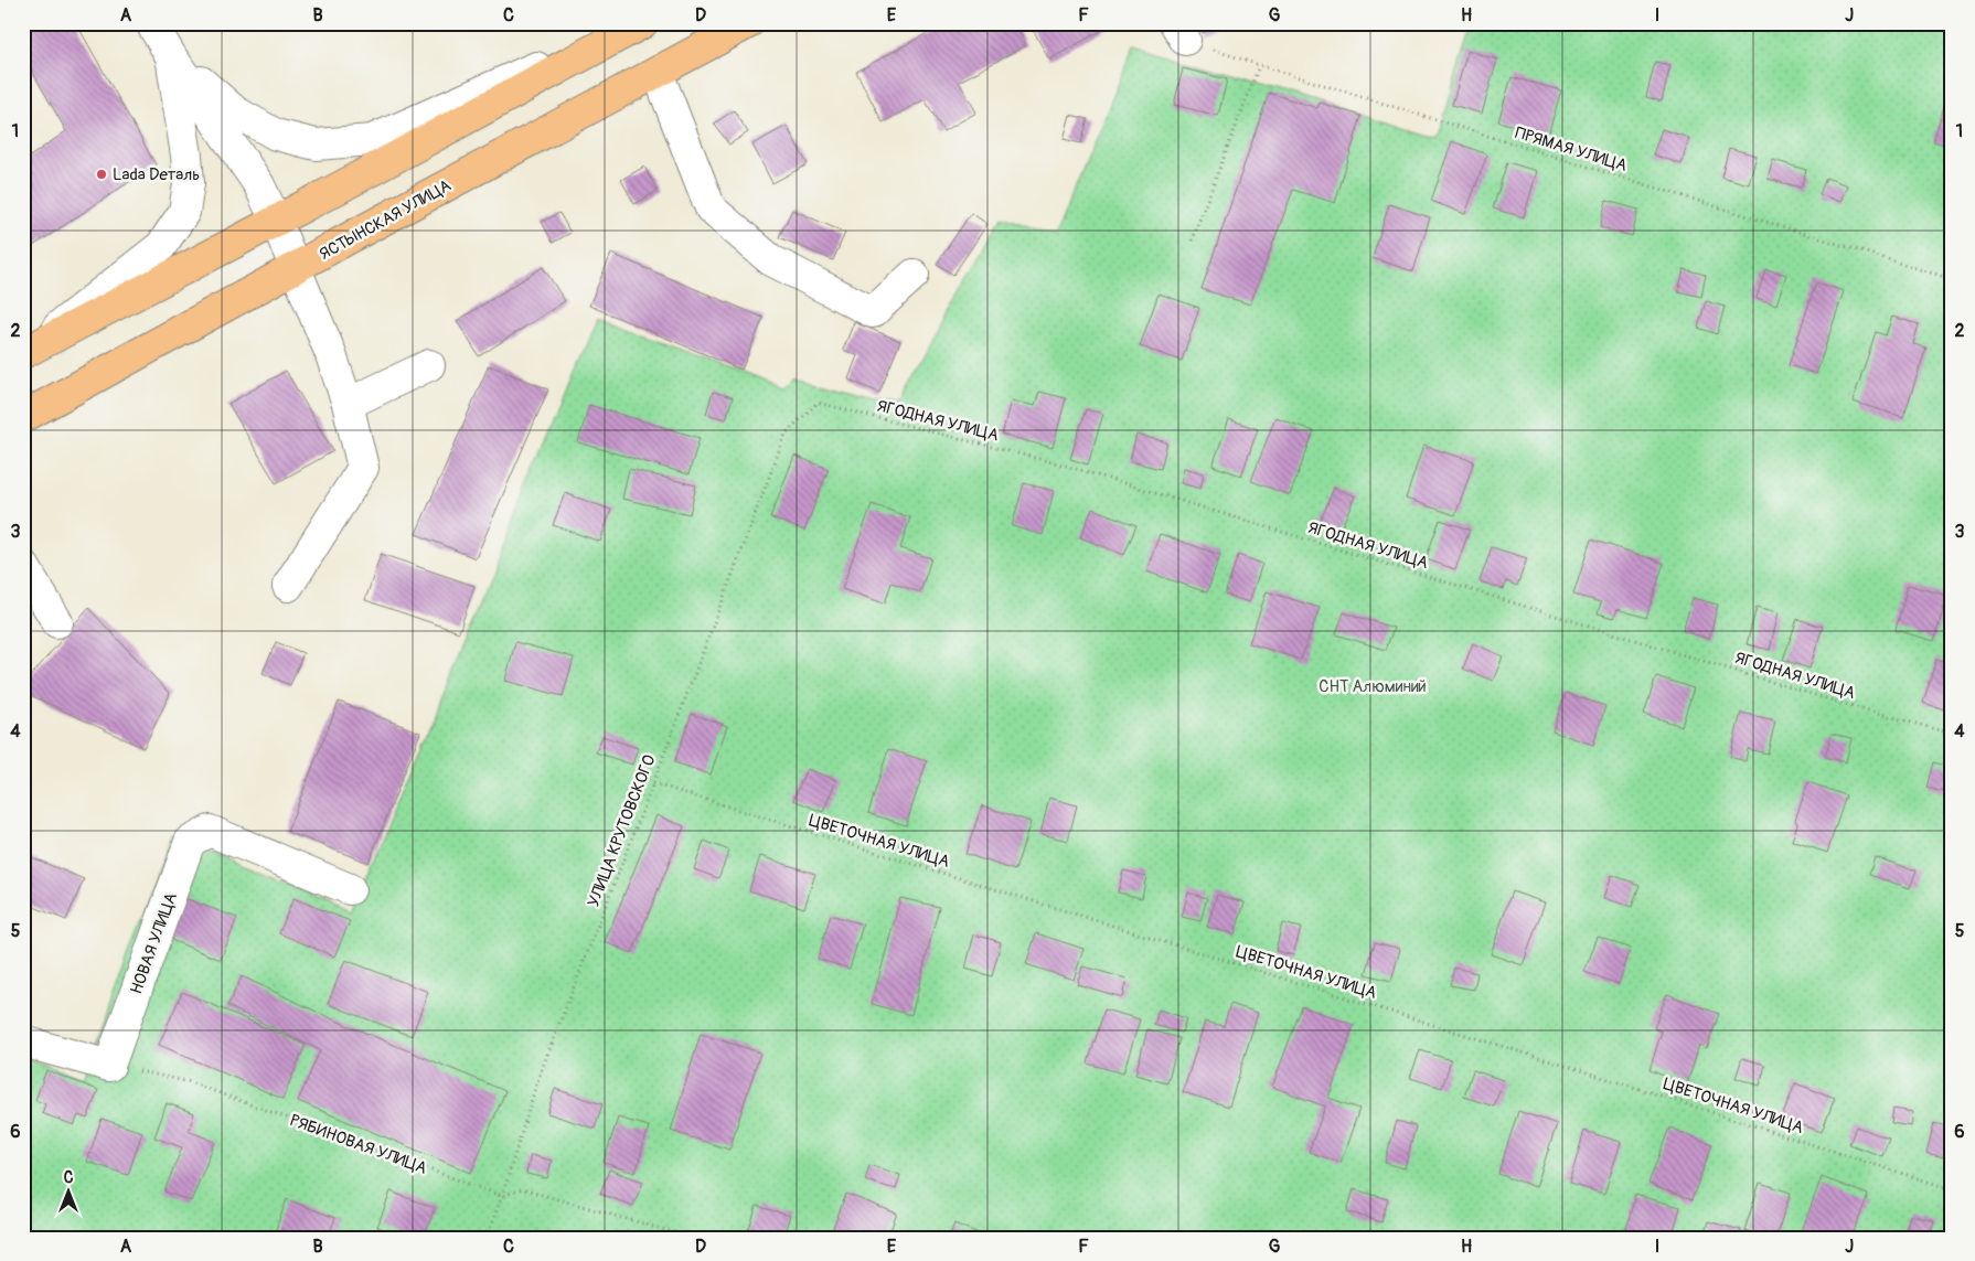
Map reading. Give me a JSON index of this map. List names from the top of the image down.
{
  "streets": {
    "main road": ["ЯСТЫНСКАЯ УЛИЦА"],
    "street": ["НОВАЯ УЛИЦА"],
    "path": [
      "ПРЯМАЯ УЛИЦА",
      "ЯГОДНАЯ УЛИЦА",
      "УЛИЦА КРУТОВСКОГО",
      "ЦВЕТОЧНАЯ УЛИЦА",
      "РЯБИНОВАЯ УЛИЦА"
    ]
  },
  "crossings": [
    ["ЯГОДНАЯ УЛИЦА", "УЛИЦА КРУТОВСКОГО"],
    ["УЛИЦА КРУТОВСКОГО", "ЦВЕТОЧНАЯ УЛИЦА"],
    ["УЛИЦА КРУТОВСКОГО", "РЯБИНОВАЯ УЛИЦА"],
    ["НОВАЯ УЛИЦА", "РЯБИНОВАЯ УЛИЦА"]
  ],
  "parks": ["СНТ Алюминий"],
  "places": ["Lada Dеталь"],
  "north": "top",
  "grid": {
    "columns": [
      "A",
      "B",
      "C",
      "D",
      "E",
      "F",
      "G",
      "H",
      "I",
      "J"
    ],
    "rows": [
      "1",
      "2",
      "3",
      "4",
      "5",
      "6"
    ]
  }
}
